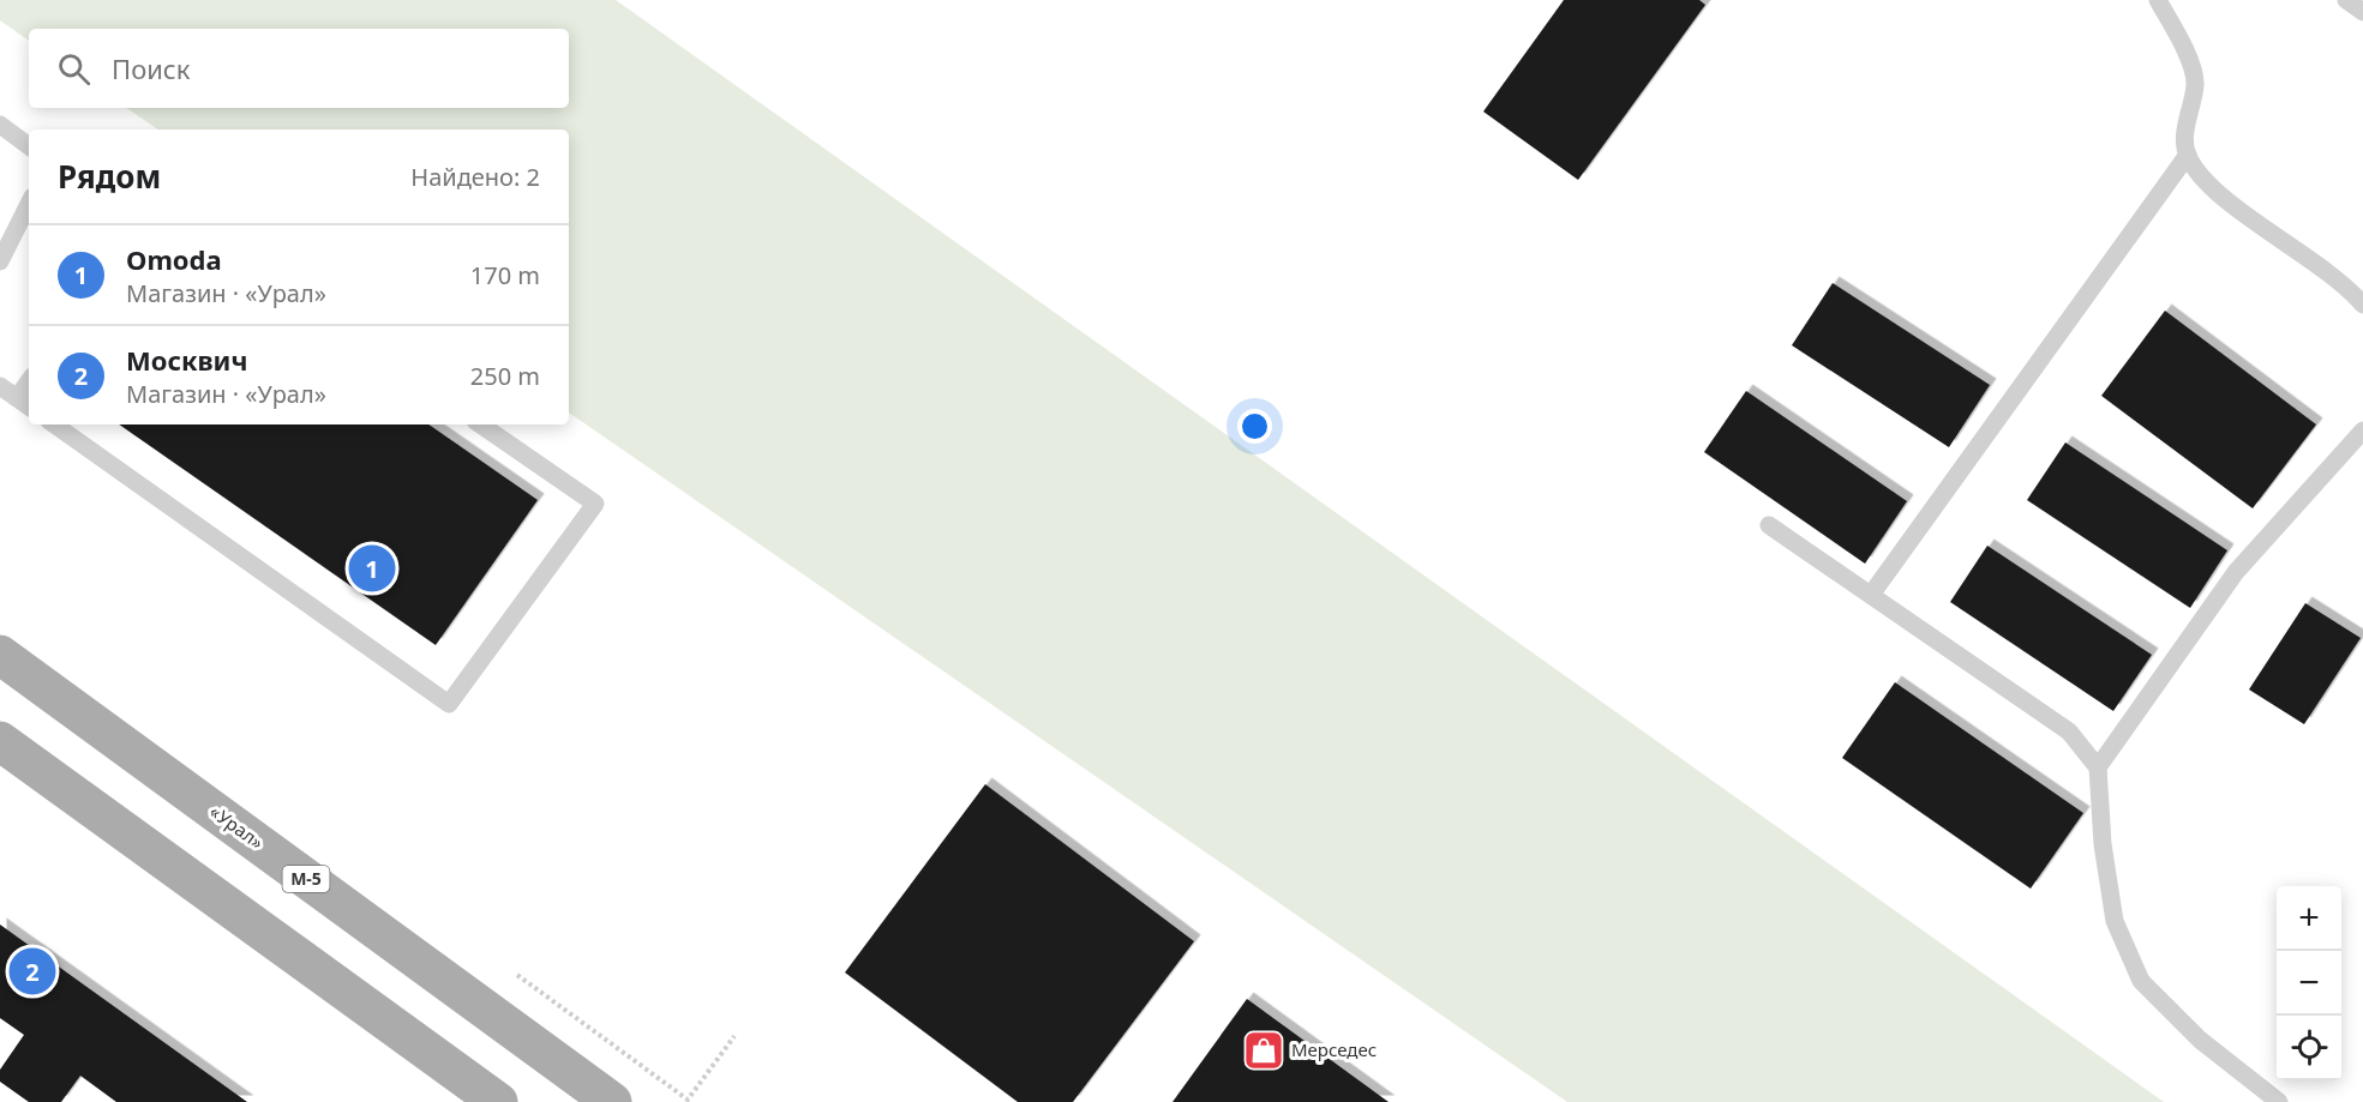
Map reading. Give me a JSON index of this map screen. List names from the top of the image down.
{
  "streets": {
    "main road": ["«Урал»", "М-5"]
  },
  "places": {
    "shop": ["Мерседес"]
  },
  "page": {
    "search": "Поиск",
    "heading": ["Рядом", "Найдено: 2"],
    "list": [
      {
        "mark": "1",
        "name": "Omoda",
        "note": "Магазин · «Урал»",
        "value": "170 m"
      },
      {
        "mark": "2",
        "name": "Москвич",
        "note": "Магазин · «Урал»",
        "value": "250 m"
      }
    ],
    "pins": ["1", "2"],
    "map_buttons": ["+", "−"]
  }
}
